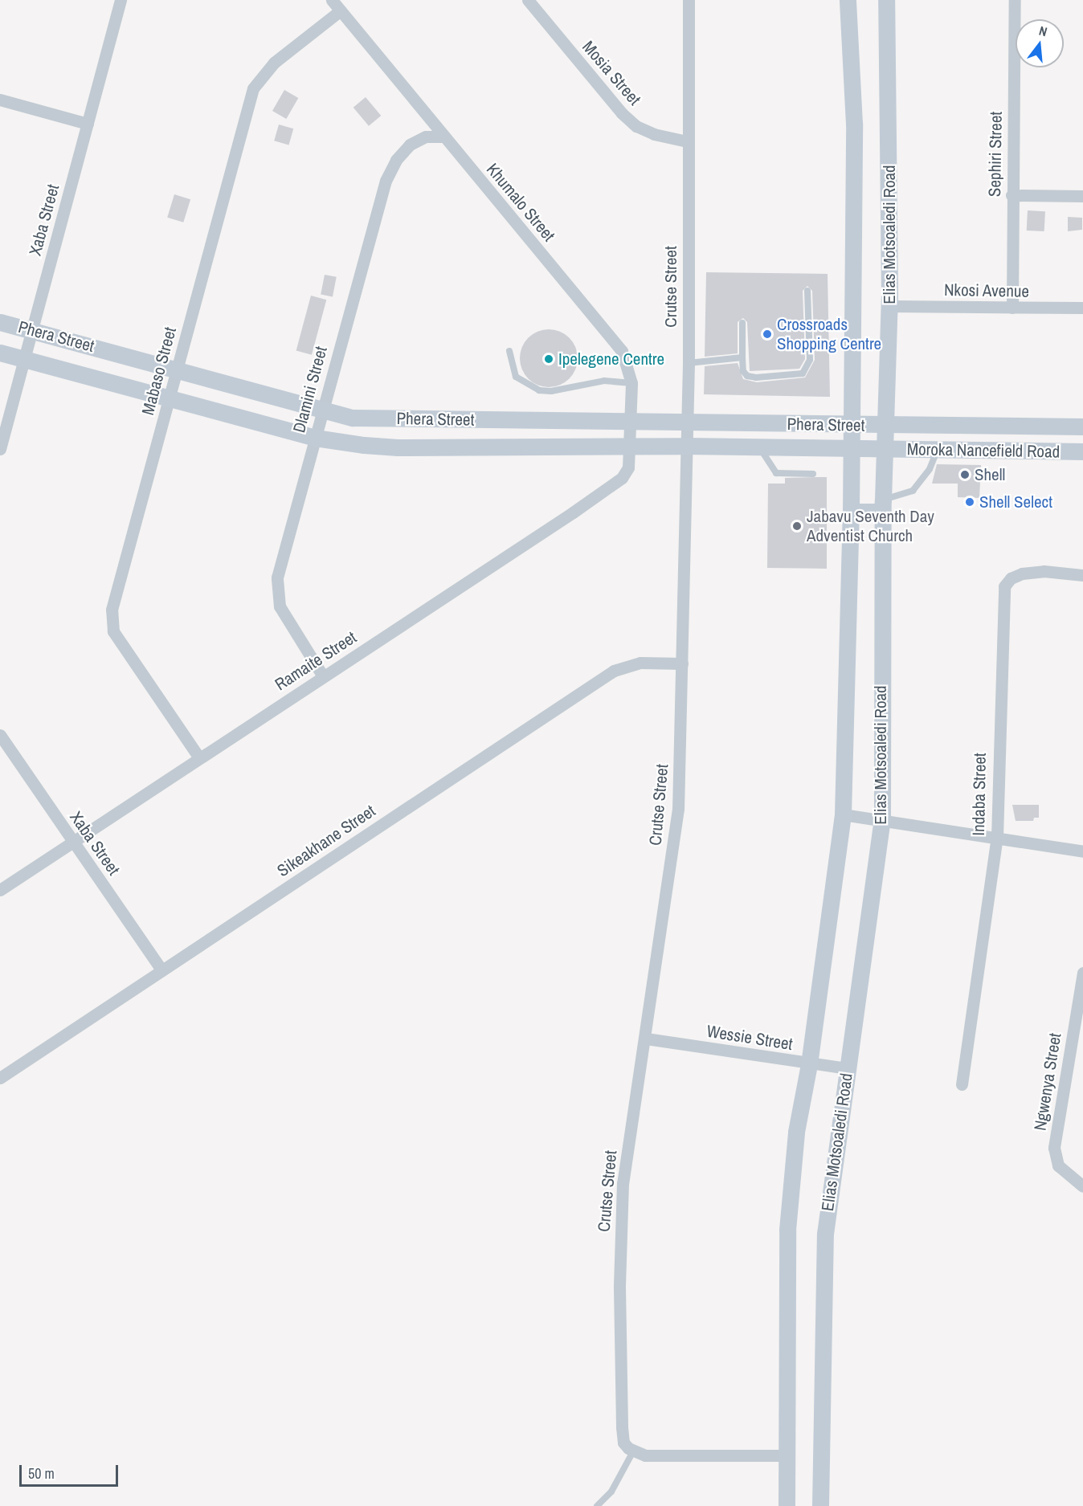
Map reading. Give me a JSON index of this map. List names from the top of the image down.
{
  "streets": {
    "main road": ["Elias Motsoaledi Road", "Phera Street", "Moroka Nancefield Road"],
    "street": [
      "Mosia Street",
      "Sephiri Street",
      "Khumalo Street",
      "Xaba Street",
      "Crutse Street",
      "Nkosi Avenue",
      "Mabaso Street",
      "Dlamini Street",
      "Ramaite Street",
      "Indaba Street",
      "Sikeakhane Street",
      "Wessie Street",
      "Ngwenya Street"
    ]
  },
  "crossings": [
    ["Mosia Street", "Crutse Street"],
    ["Sephiri Street", "Nkosi Avenue"],
    ["Khumalo Street", "Phera Street"],
    ["Khumalo Street", "Mabaso Street"],
    ["Khumalo Street", "Dlamini Street"],
    ["Khumalo Street", "Ramaite Street"],
    ["Xaba Street", "Phera Street"],
    ["Xaba Street", "Ramaite Street"],
    ["Xaba Street", "Sikeakhane Street"],
    ["Elias Motsoaledi Road", "Nkosi Avenue"],
    ["Elias Motsoaledi Road", "Phera Street"],
    ["Elias Motsoaledi Road", "Moroka Nancefield Road"],
    ["Elias Motsoaledi Road", "Wessie Street"],
    ["Crutse Street", "Phera Street"],
    ["Crutse Street", "Sikeakhane Street"],
    ["Crutse Street", "Wessie Street"],
    ["Phera Street", "Mabaso Street"],
    ["Phera Street", "Dlamini Street"],
    ["Phera Street", "Moroka Nancefield Road"],
    ["Phera Street", "Ramaite Street"],
    ["Mabaso Street", "Ramaite Street"],
    ["Dlamini Street", "Ramaite Street"]
  ],
  "places": [
    "Crossroads Shopping Centre",
    "Ipelegene Centre",
    "Shell",
    "Shell Select",
    "Jabavu Seventh Day Adventist Church"
  ],
  "scale_bar": "50 m",
  "north": "top"
}
